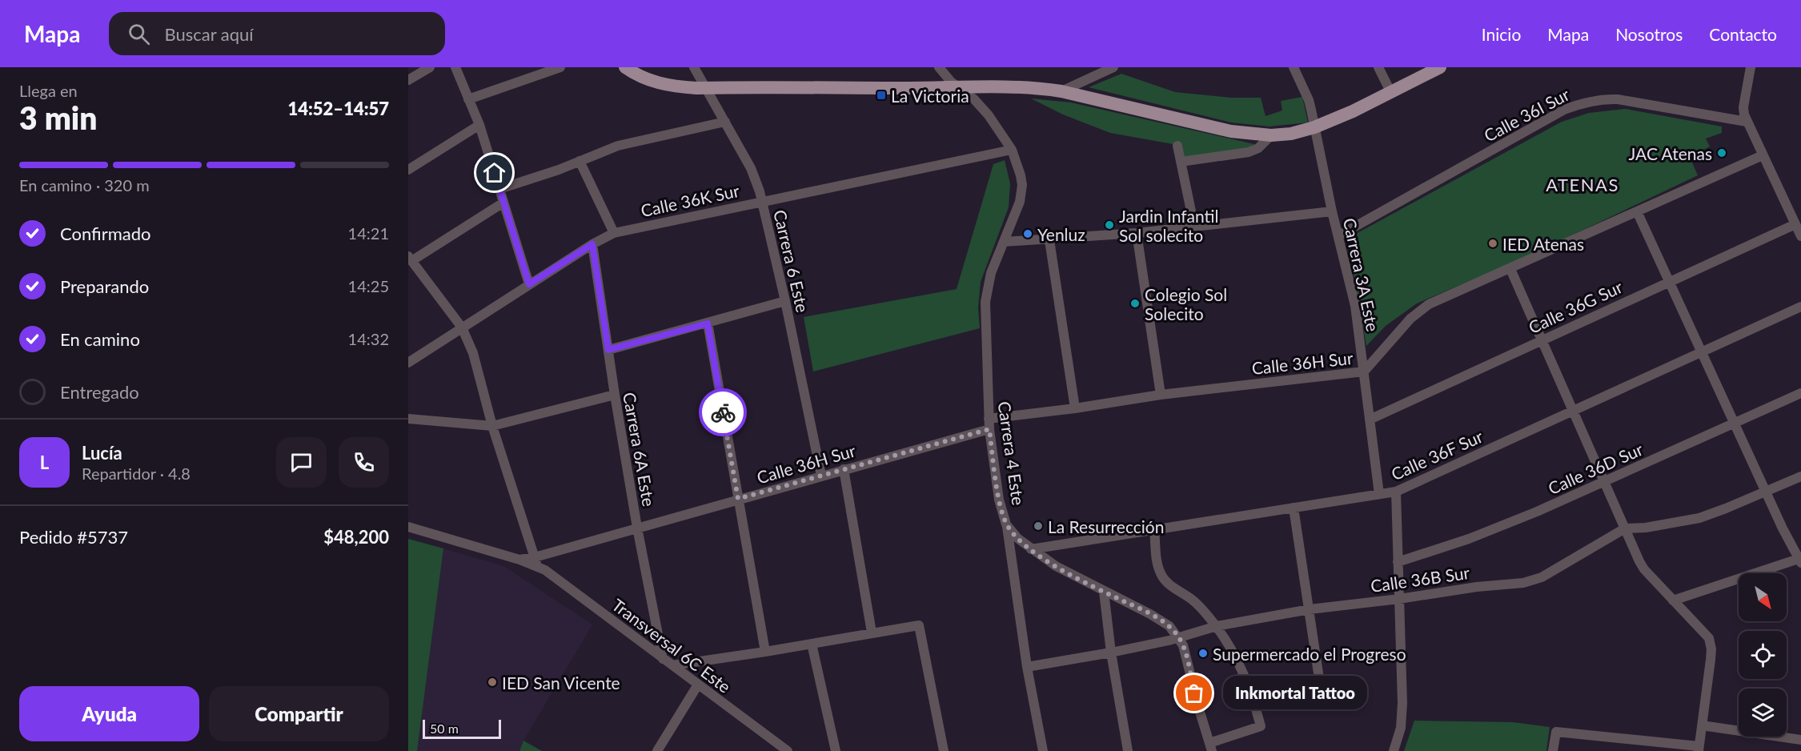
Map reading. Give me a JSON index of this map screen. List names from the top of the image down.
{
  "streets": {
    "street": [
      "Calle 36I Sur",
      "Calle 36K Sur",
      "Carrera 6 Este",
      "Carrera 3A Este",
      "Calle 36G Sur",
      "Calle 36H Sur",
      "Carrera 6A Este",
      "Carrera 4 Este",
      "Calle 36F Sur",
      "Calle 36D Sur",
      "Calle 36B Sur",
      "Transversal 6C Este"
    ]
  },
  "crossings": [
    ["Calle 36I Sur", "Carrera 3A Este"],
    ["Calle 36K Sur", "Carrera 6 Este"],
    ["Calle 36K Sur", "Carrera 6A Este"],
    ["Calle 36K Sur", "Carrera 4 Este"],
    ["Carrera 6 Este", "Calle 36H Sur"],
    ["Carrera 3A Este", "Calle 36G Sur"],
    ["Carrera 3A Este", "Calle 36H Sur"],
    ["Carrera 3A Este", "Calle 36F Sur"],
    ["Calle 36H Sur", "Carrera 6A Este"],
    ["Calle 36H Sur", "Carrera 4 Este"],
    ["Calle 36H Sur", "Transversal 6C Este"],
    ["Carrera 6A Este", "Transversal 6C Este"],
    ["Carrera 4 Este", "Calle 36F Sur"],
    ["Carrera 4 Este", "Calle 36B Sur"]
  ],
  "districts": ["ATENAS"],
  "places": {
    "transit": ["La Victoria"],
    "other": [
      "JAC Atenas",
      "Jardin Infantil Sol solecito",
      "Yenluz",
      "IED Atenas",
      "Colegio Sol Solecito",
      "La Resurrección",
      "Supermercado el Progreso",
      "IED San Vicente",
      "Inkmortal Tattoo"
    ]
  },
  "scale_bar": "50 m",
  "north": "bottom right",
  "page": {
    "header": "Mapa",
    "search": "Buscar aquí",
    "nav": [
      "Inicio",
      "Mapa",
      "Nosotros",
      "Contacto"
    ],
    "heading": ["3 min", "Llega en", "14:52–14:57"],
    "panel": [
      "Lucía",
      "Repartidor · 4.8",
      "Pedido #5737",
      "$48,200"
    ],
    "bar": "En camino · 320 m",
    "list": [
      ["Confirmado", "14:21"],
      ["Preparando", "14:25"],
      ["En camino", "14:32"],
      "Entregado"
    ],
    "round": "L",
    "bubble": "Inkmortal Tattoo",
    "buttons": ["Ayuda", "Compartir"],
    "scale": "50 m"
  }
}
